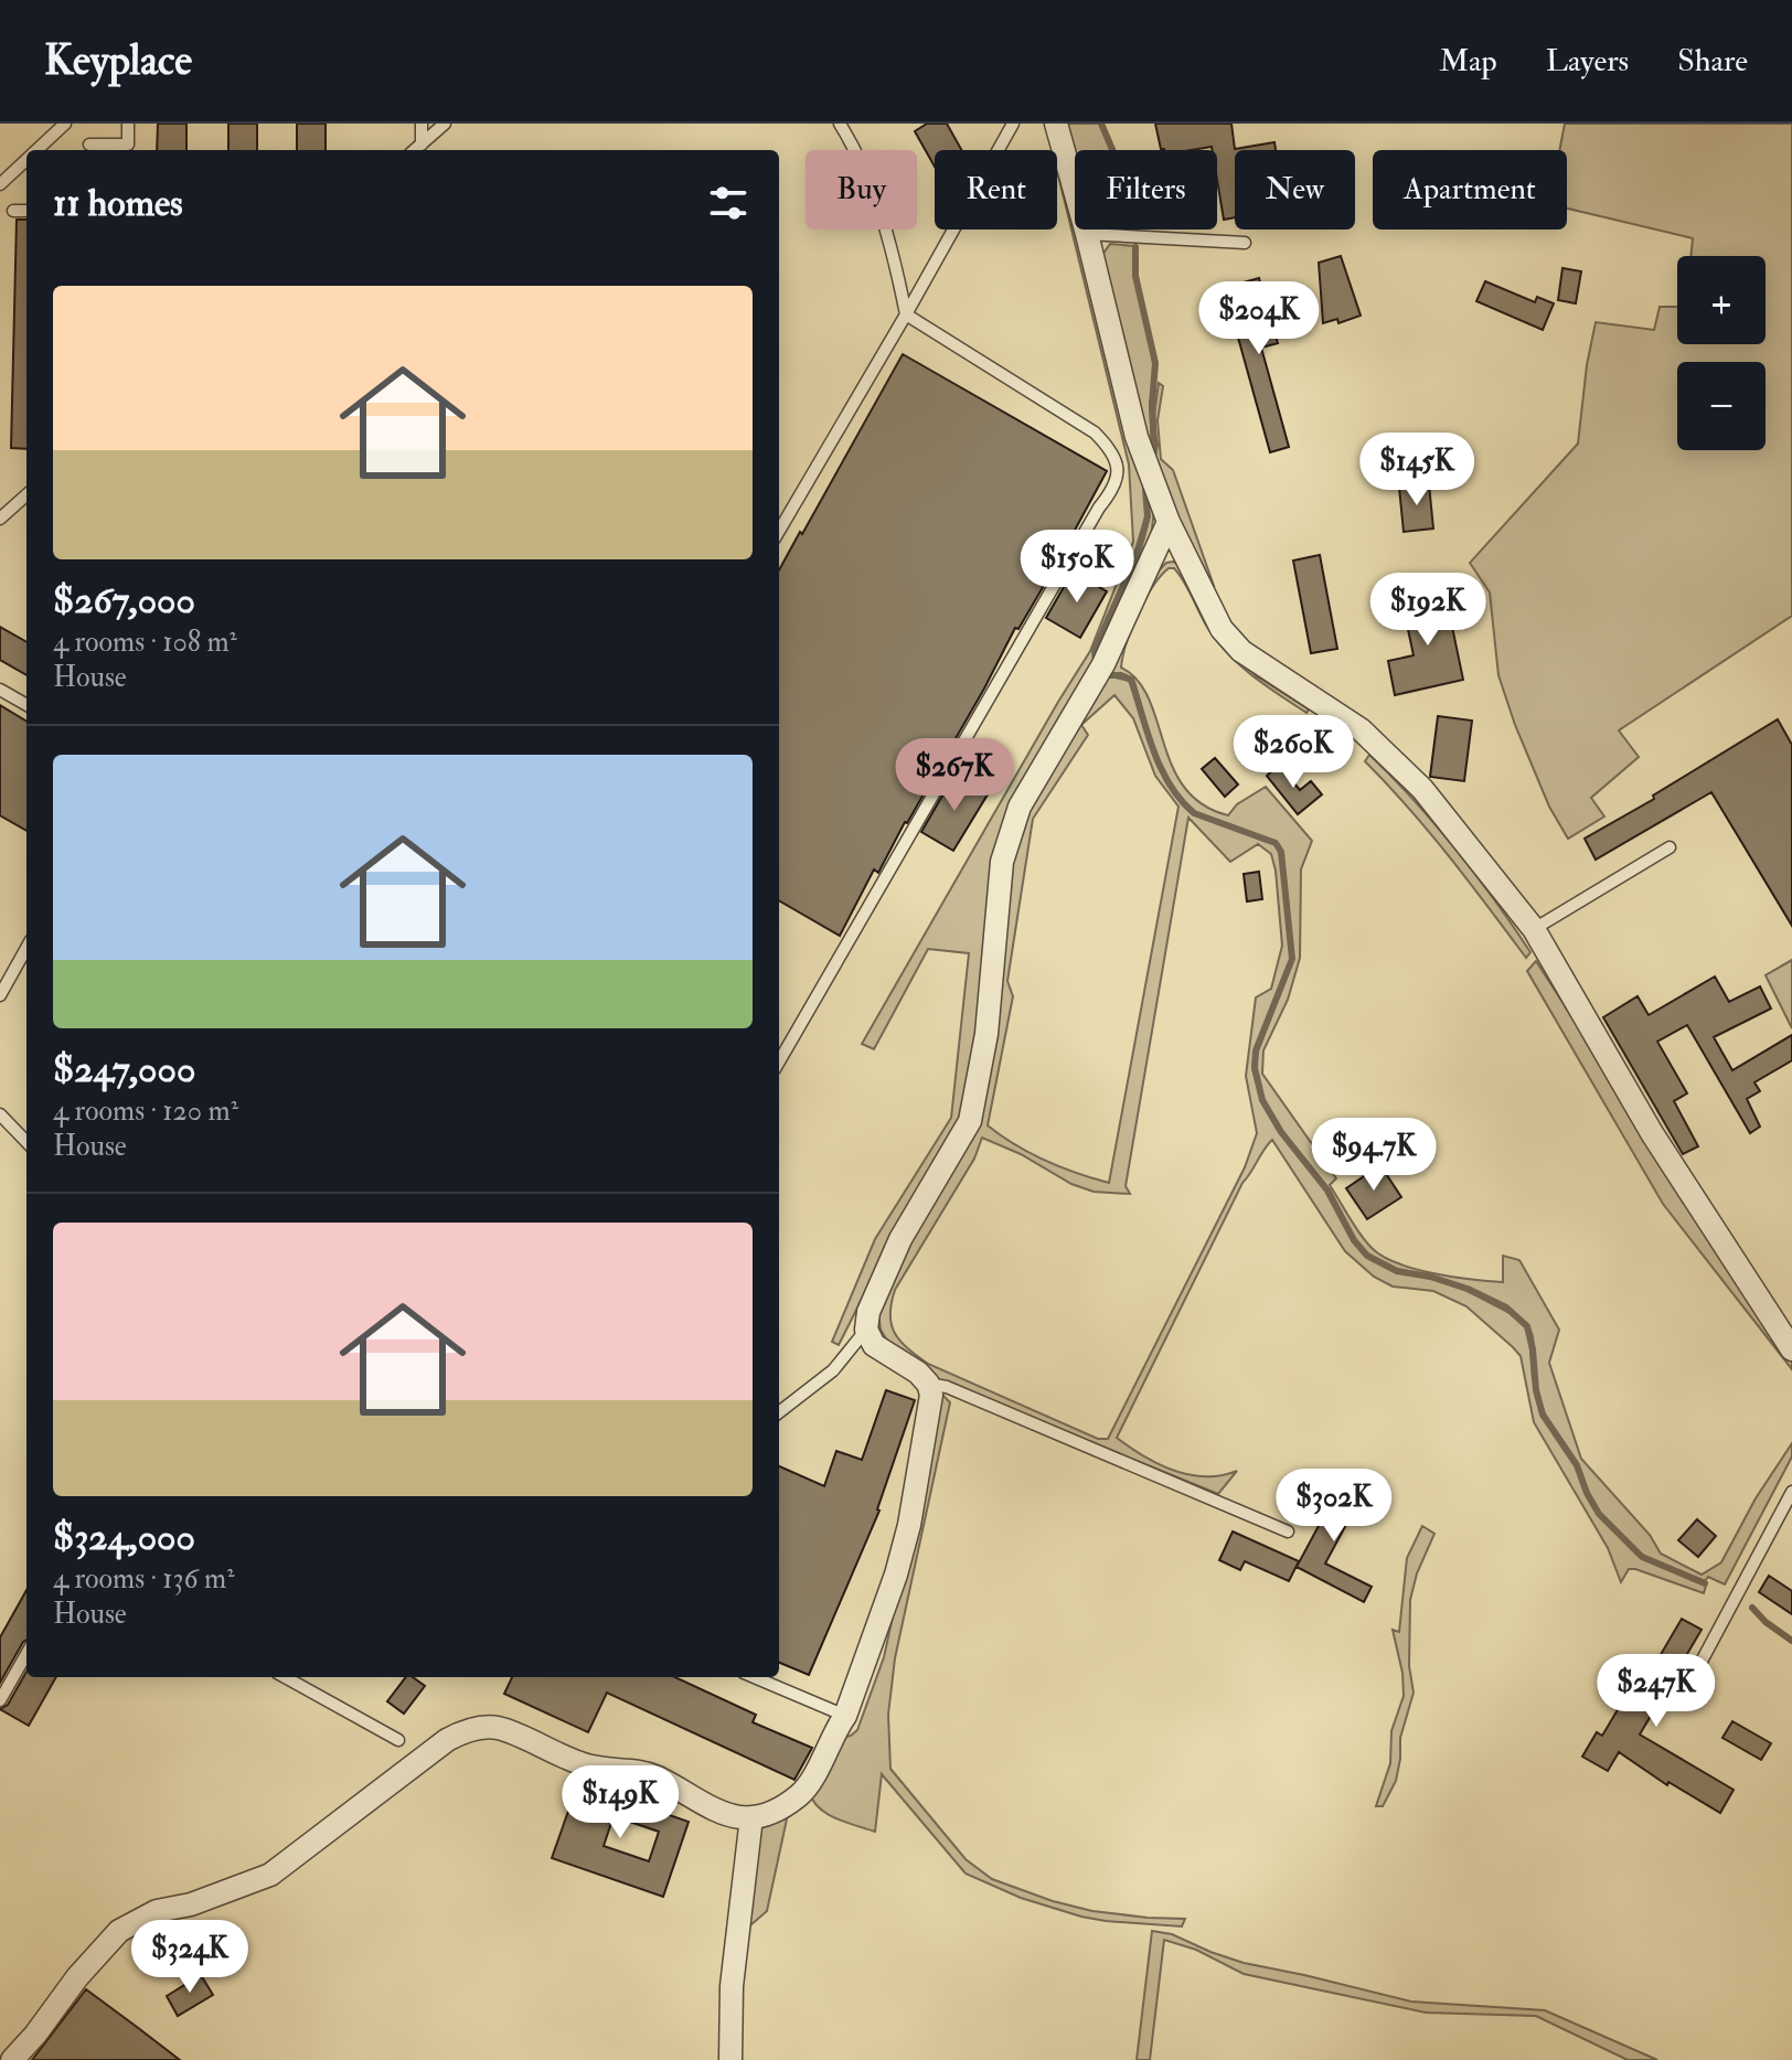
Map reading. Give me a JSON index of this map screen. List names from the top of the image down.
{
  "page": {
    "header": "Keyplace",
    "nav": ["Map", "Layers", "Share"],
    "chip": [
      "Buy",
      "Rent",
      "Filters",
      "New",
      "Apartment"
    ],
    "heading": "11 homes",
    "map_buttons": ["+", "−"],
    "list": [
      {
        "name": "$267,000",
        "note": "4 rooms · 108 m² · House"
      },
      {
        "name": "$247,000",
        "note": "4 rooms · 120 m² · House"
      },
      {
        "name": "$324,000",
        "note": "4 rooms · 136 m² · House"
      }
    ],
    "price": [
      "$204K",
      "$145K",
      "$150K",
      "$192K",
      "$260K",
      "$267K",
      "$94.7K",
      "$302K",
      "$247K",
      "$149K",
      "$324K"
    ]
  }
}
